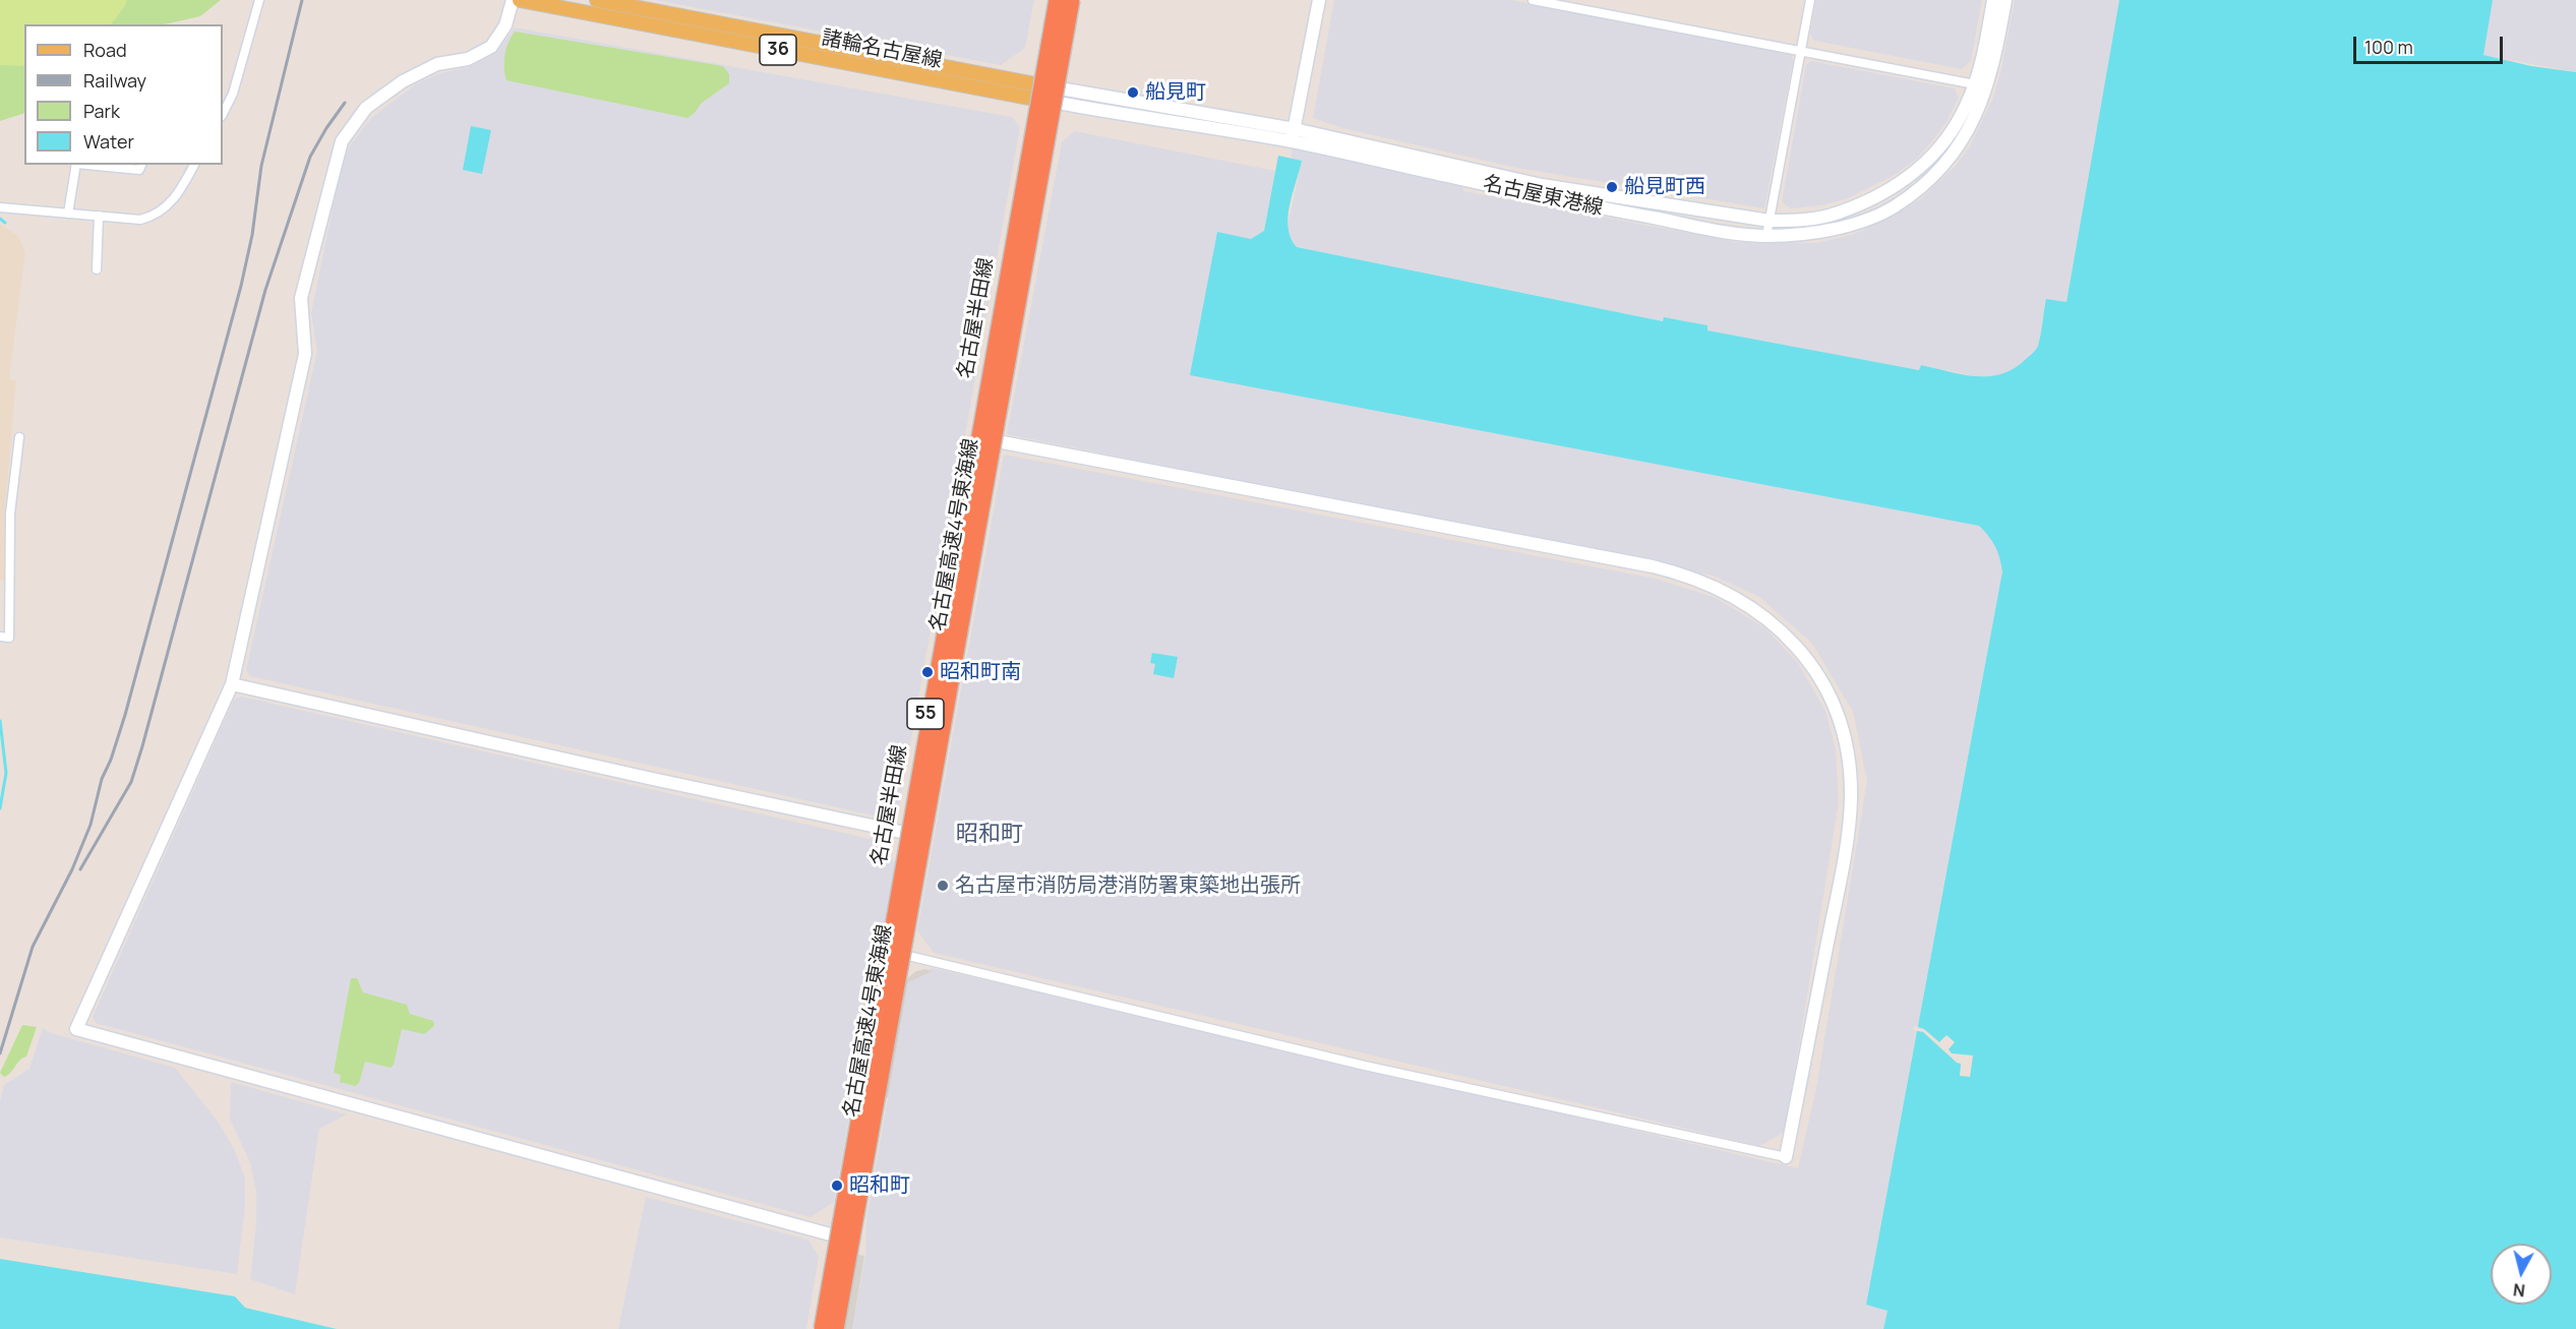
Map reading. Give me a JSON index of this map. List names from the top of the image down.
{
  "streets": {
    "highway": ["名古屋高速4号東海線"],
    "main road": [
      "36",
      "諸輪名古屋線",
      "名古屋半田線",
      "55"
    ],
    "street": ["名古屋東港線"]
  },
  "crossings": [
    ["諸輪名古屋線", "名古屋東港線"],
    ["諸輪名古屋線", "名古屋半田線"],
    ["諸輪名古屋線", "名古屋高速4号東海線"],
    ["諸輪名古屋線", "55"],
    ["名古屋東港線", "55"],
    ["名古屋半田線", "名古屋高速4号東海線"],
    ["名古屋高速4号東海線", "55"]
  ],
  "districts": ["昭和町"],
  "places": [
    "船見町",
    "船見町西",
    "昭和町南",
    "名古屋市消防局港消防署東築地出張所",
    "昭和町"
  ],
  "legend": [
    "Road",
    "Railway",
    "Park",
    "Water"
  ],
  "scale_bar": "100 m",
  "north": "bottom"
}
